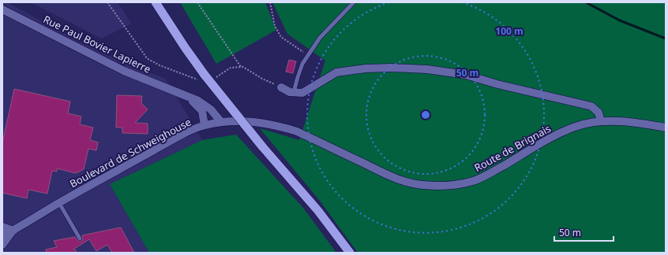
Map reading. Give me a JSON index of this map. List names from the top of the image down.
{
  "streets": {
    "street": ["Rue Paul Bovier Lapierre", "Route de Brignais", "Boulevard de Schweighouse"]
  },
  "crossings": [
    ["Rue Paul Bovier Lapierre", "Boulevard de Schweighouse"],
    ["Route de Brignais", "Boulevard de Schweighouse"]
  ],
  "scale_bar": "50 m",
  "rings": ["100 m", "50 m"]
}
